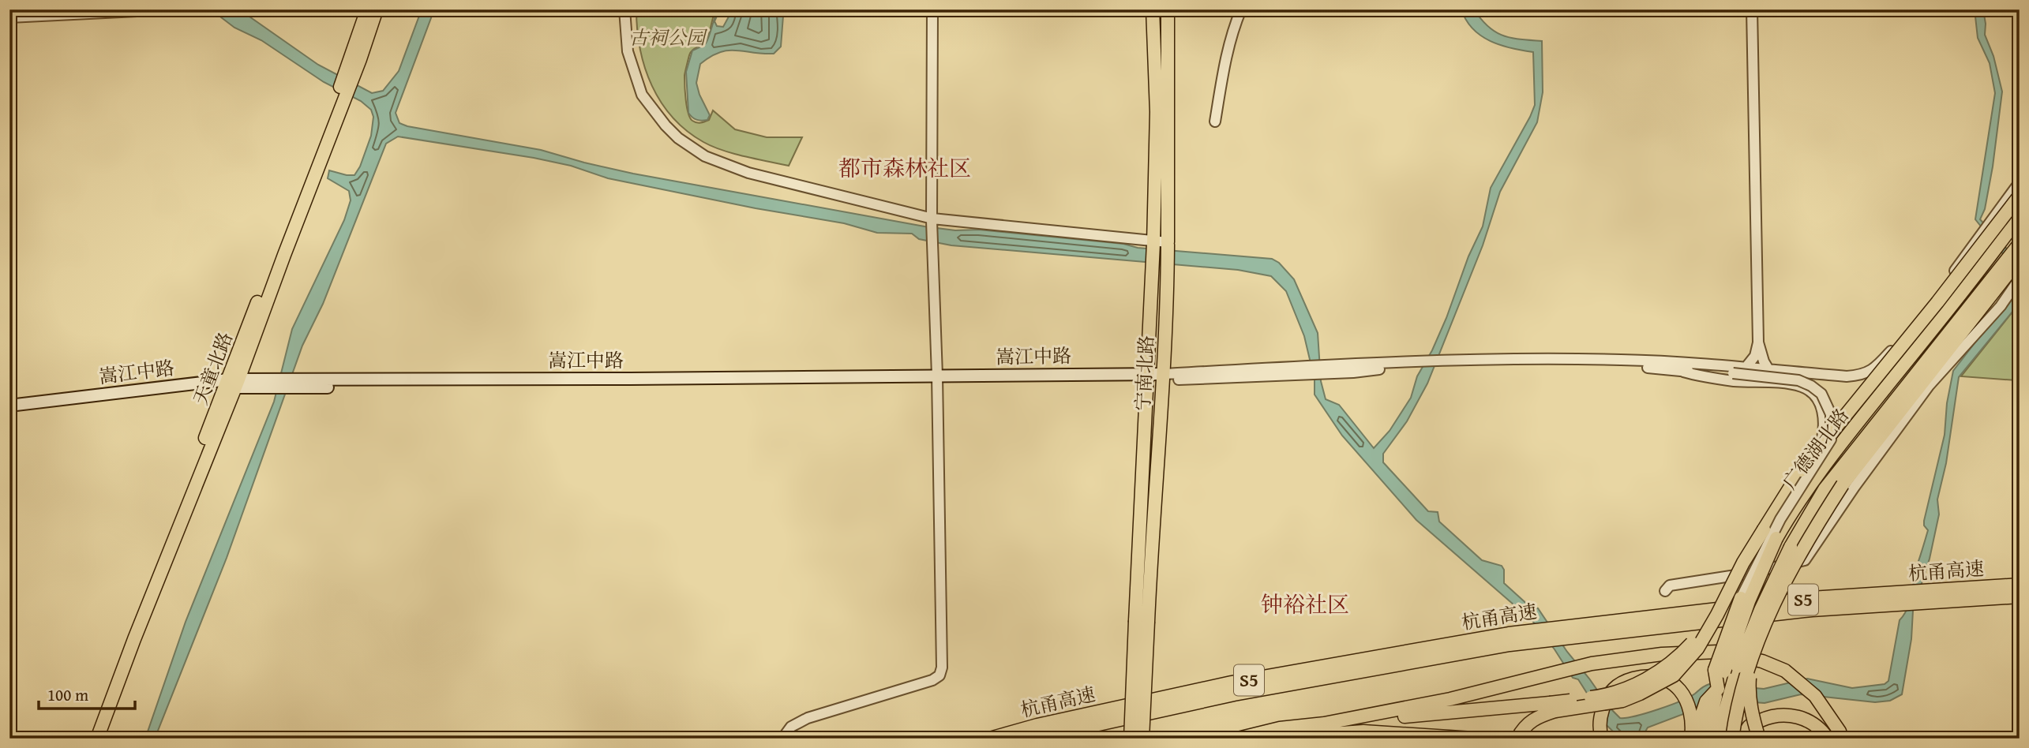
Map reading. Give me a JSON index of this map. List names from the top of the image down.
{
  "streets": {
    "highway": ["杭甬高速", "S5"],
    "main road": [
      "嵩江中路",
      "天童北路",
      "宁南北路",
      "广德湖北路"
    ]
  },
  "crossings": [
    ["嵩江中路", "天童北路"],
    ["嵩江中路", "宁南北路"]
  ],
  "districts": ["都市森林社区", "钟裕社区"],
  "parks": ["古祠公园"],
  "scale_bar": "100 m"
}
